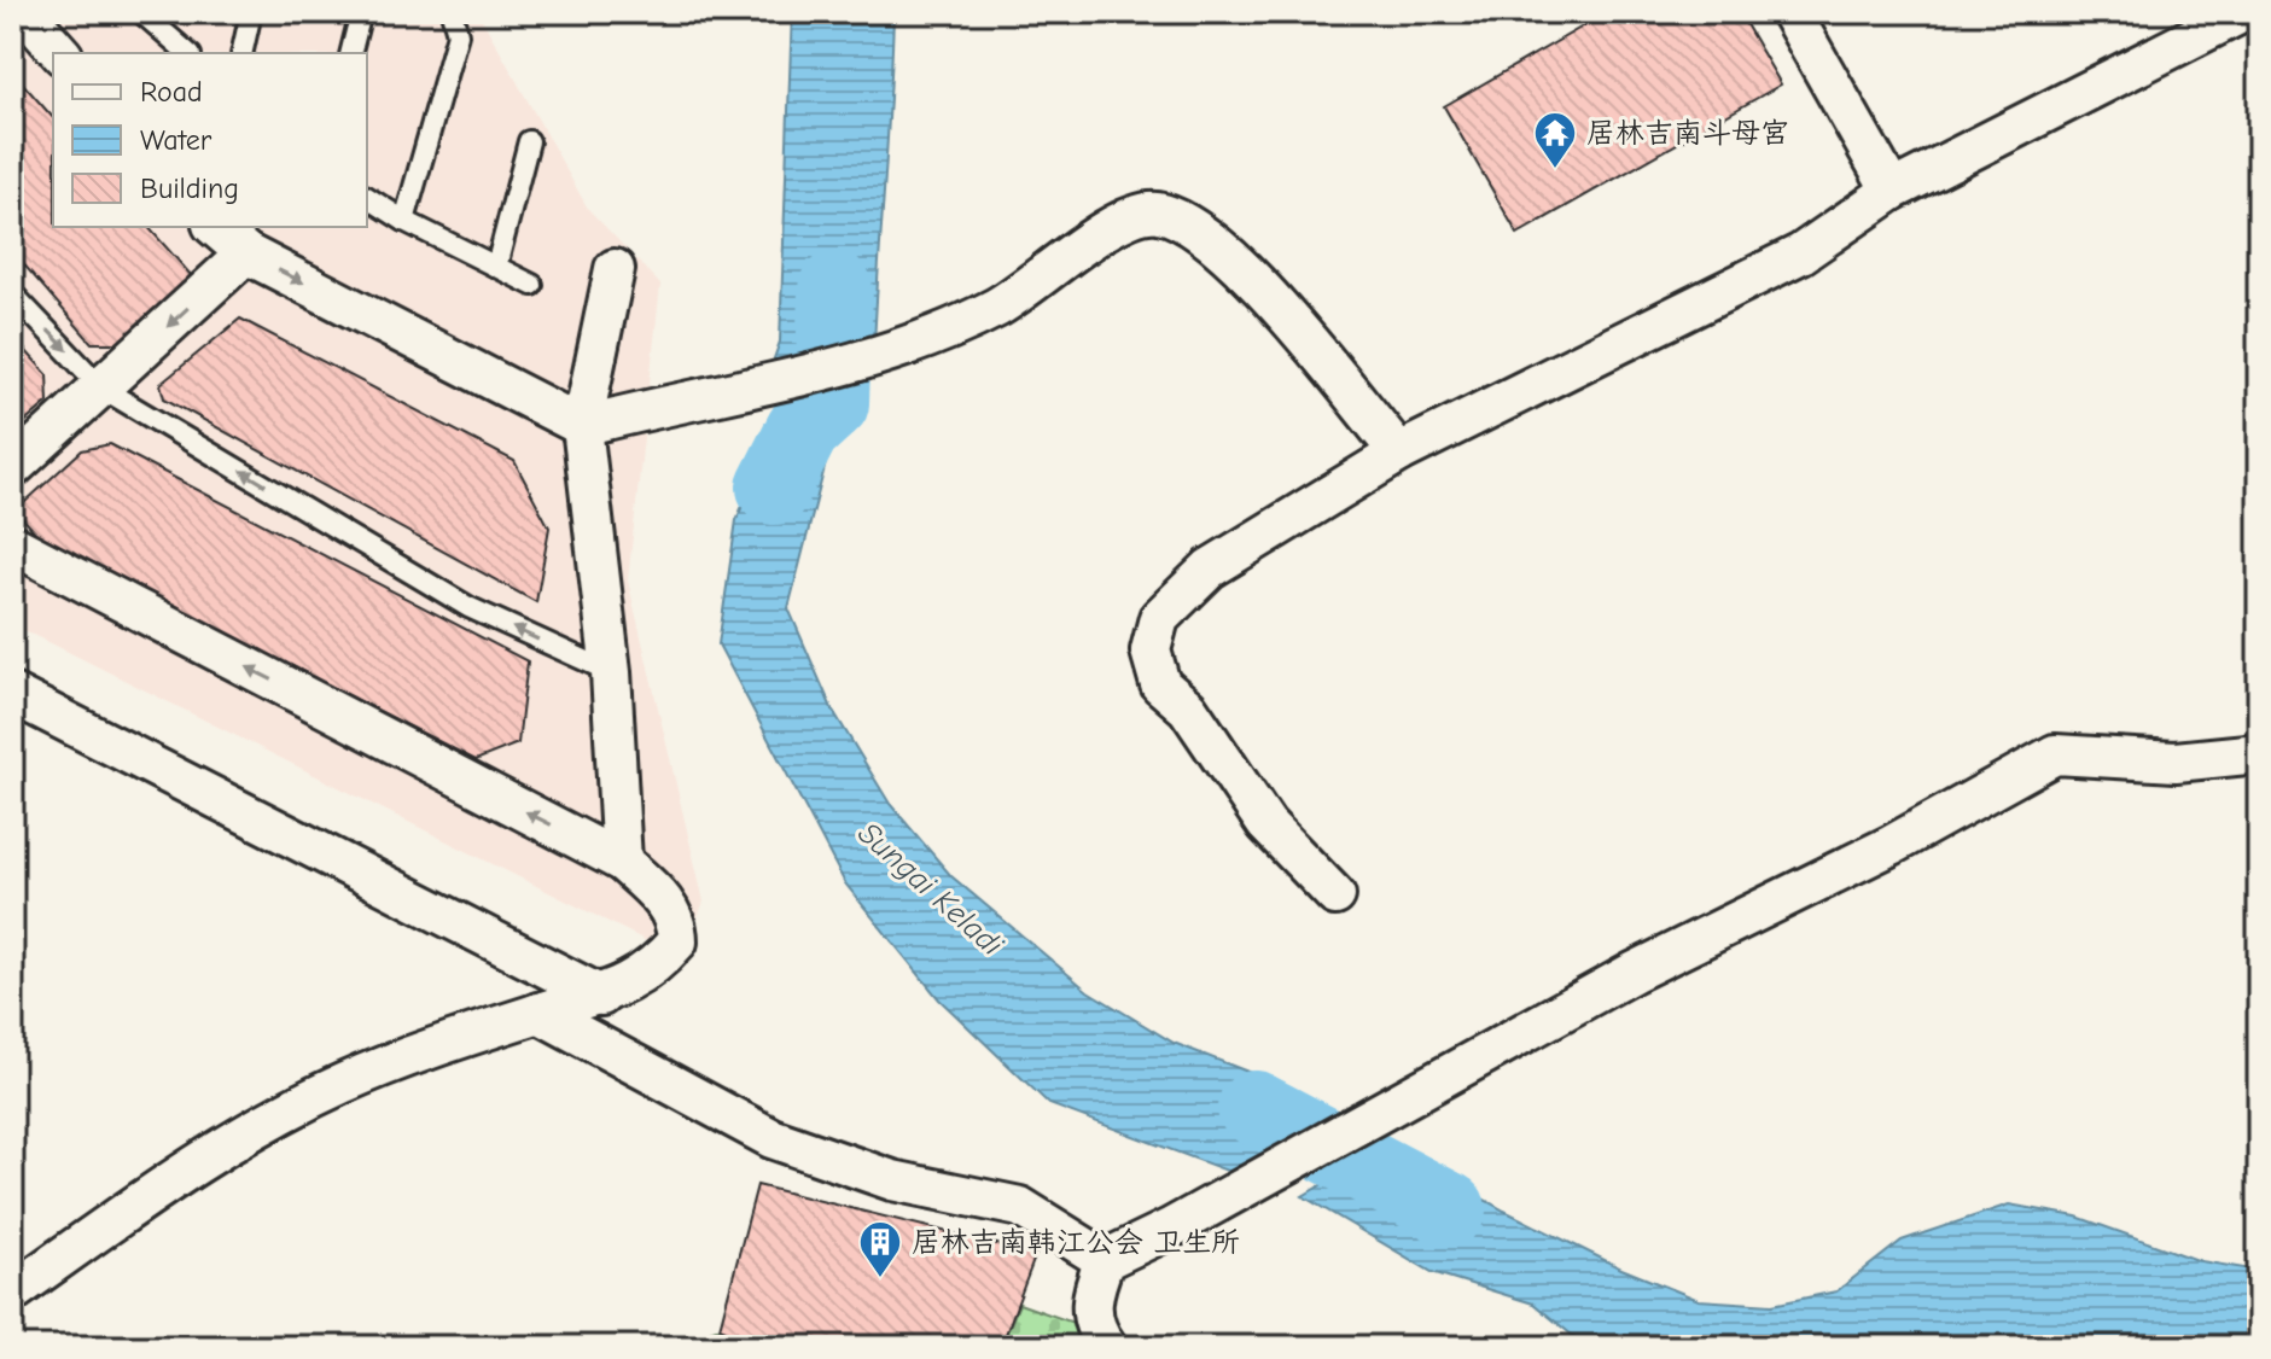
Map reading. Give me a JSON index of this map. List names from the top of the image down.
{
  "water": ["Sungai Keladi"],
  "places": {
    "temple": ["居林吉南斗母宫"],
    "building": ["居林吉南韩江公会 卫生所"]
  },
  "legend": ["Road", "Water", "Building"]
}
